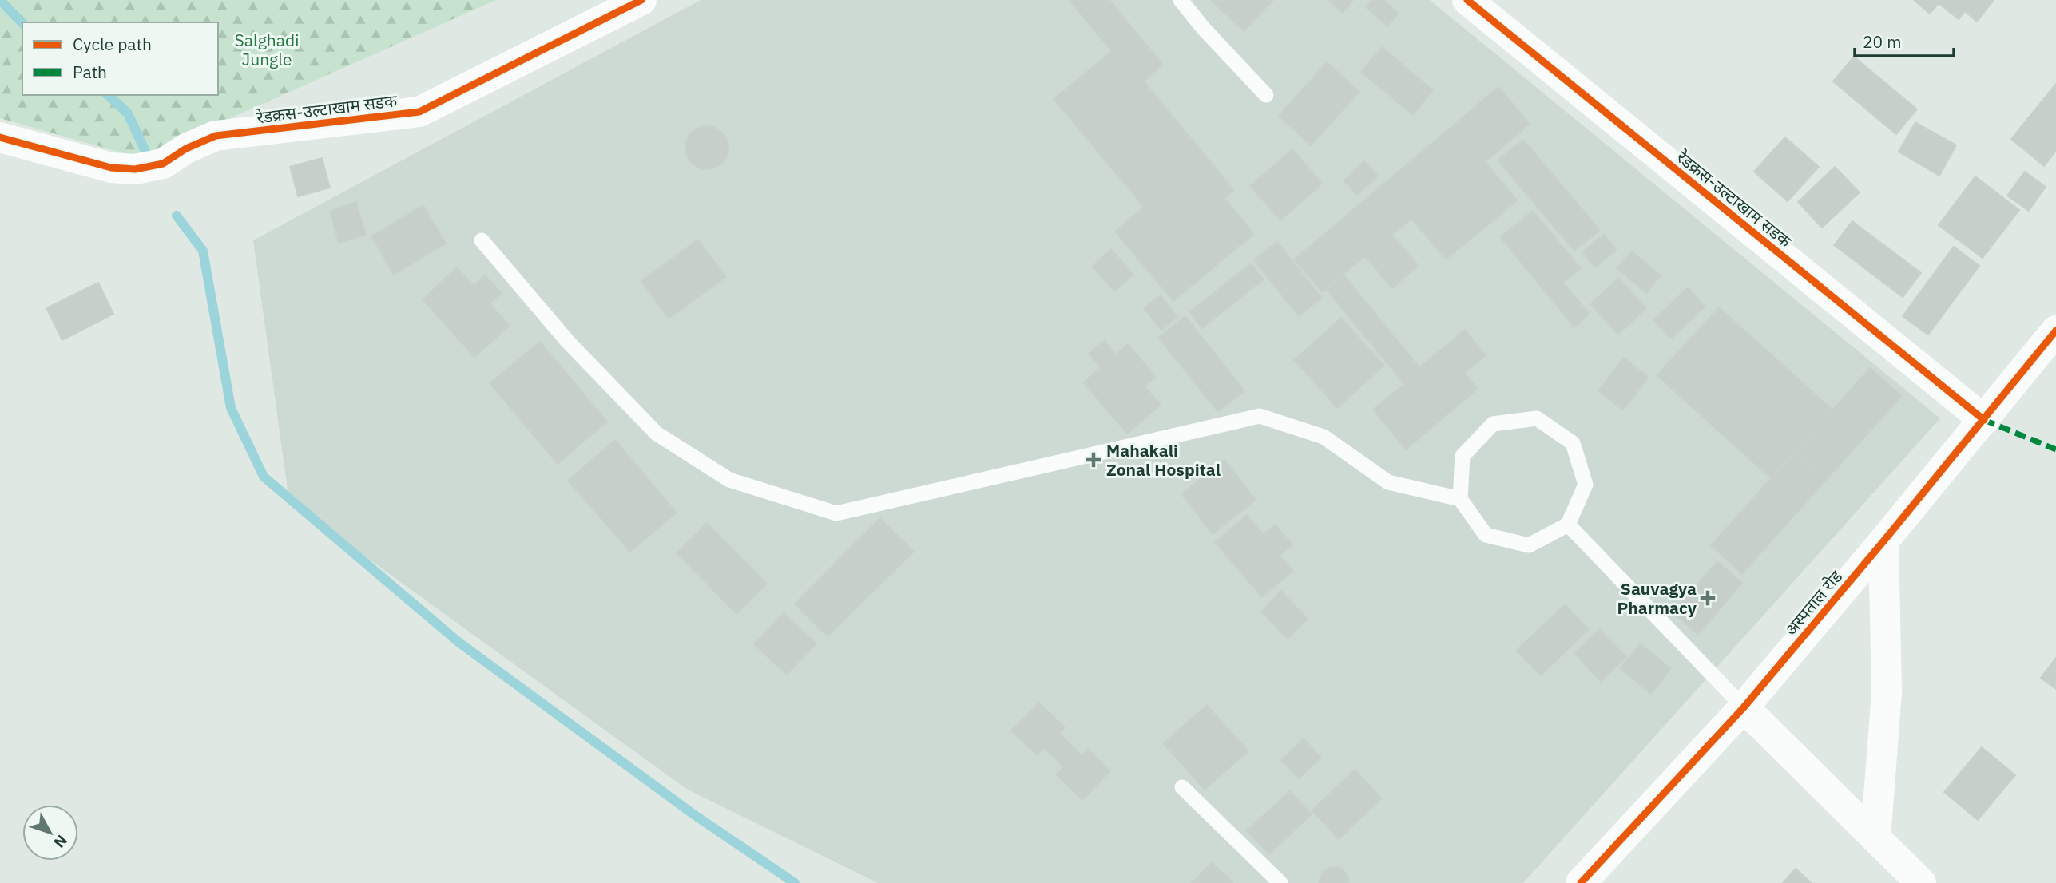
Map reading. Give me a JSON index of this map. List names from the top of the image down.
{
  "streets": {
    "street": ["रेडक्रस-उल्टाखाम सडक", "अस्पताल रोड"]
  },
  "crossings": [
    ["रेडक्रस-उल्टाखाम सडक", "अस्पताल रोड"]
  ],
  "parks": ["Salghadi Jungle"],
  "places": {
    "health": ["Mahakali Zonal Hospital", "Sauvagya Pharmacy"]
  },
  "legend": ["Cycle path", "Path"],
  "scale_bar": "20 m",
  "north": "bottom right"
}
